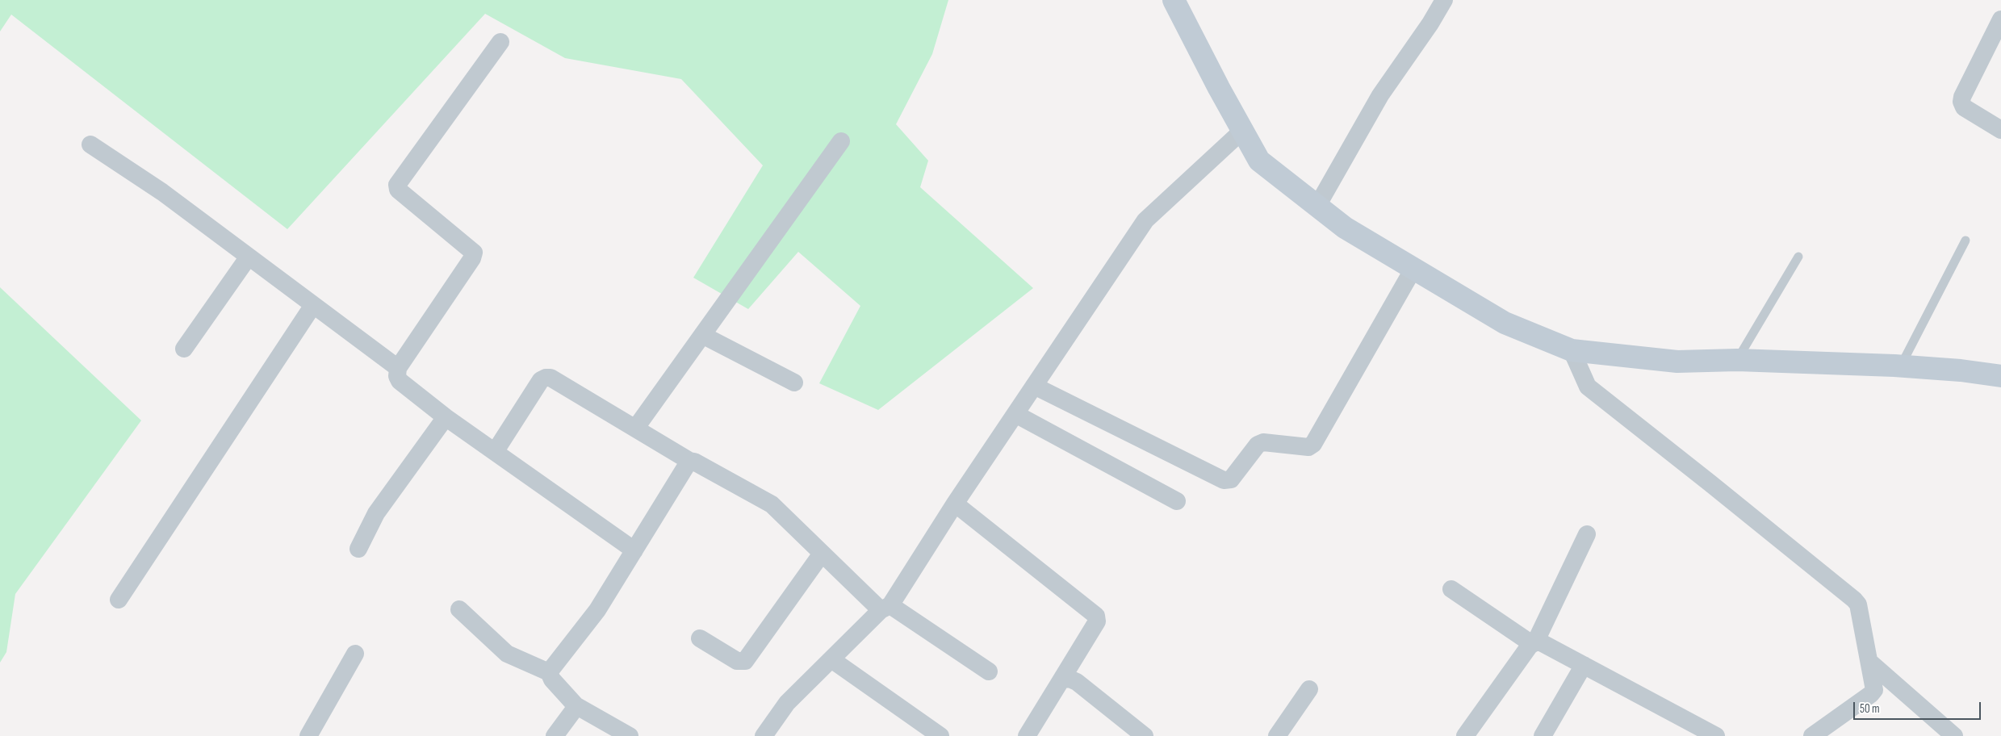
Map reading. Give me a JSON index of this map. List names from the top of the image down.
{
  "scale_bar": "50 m"
}
